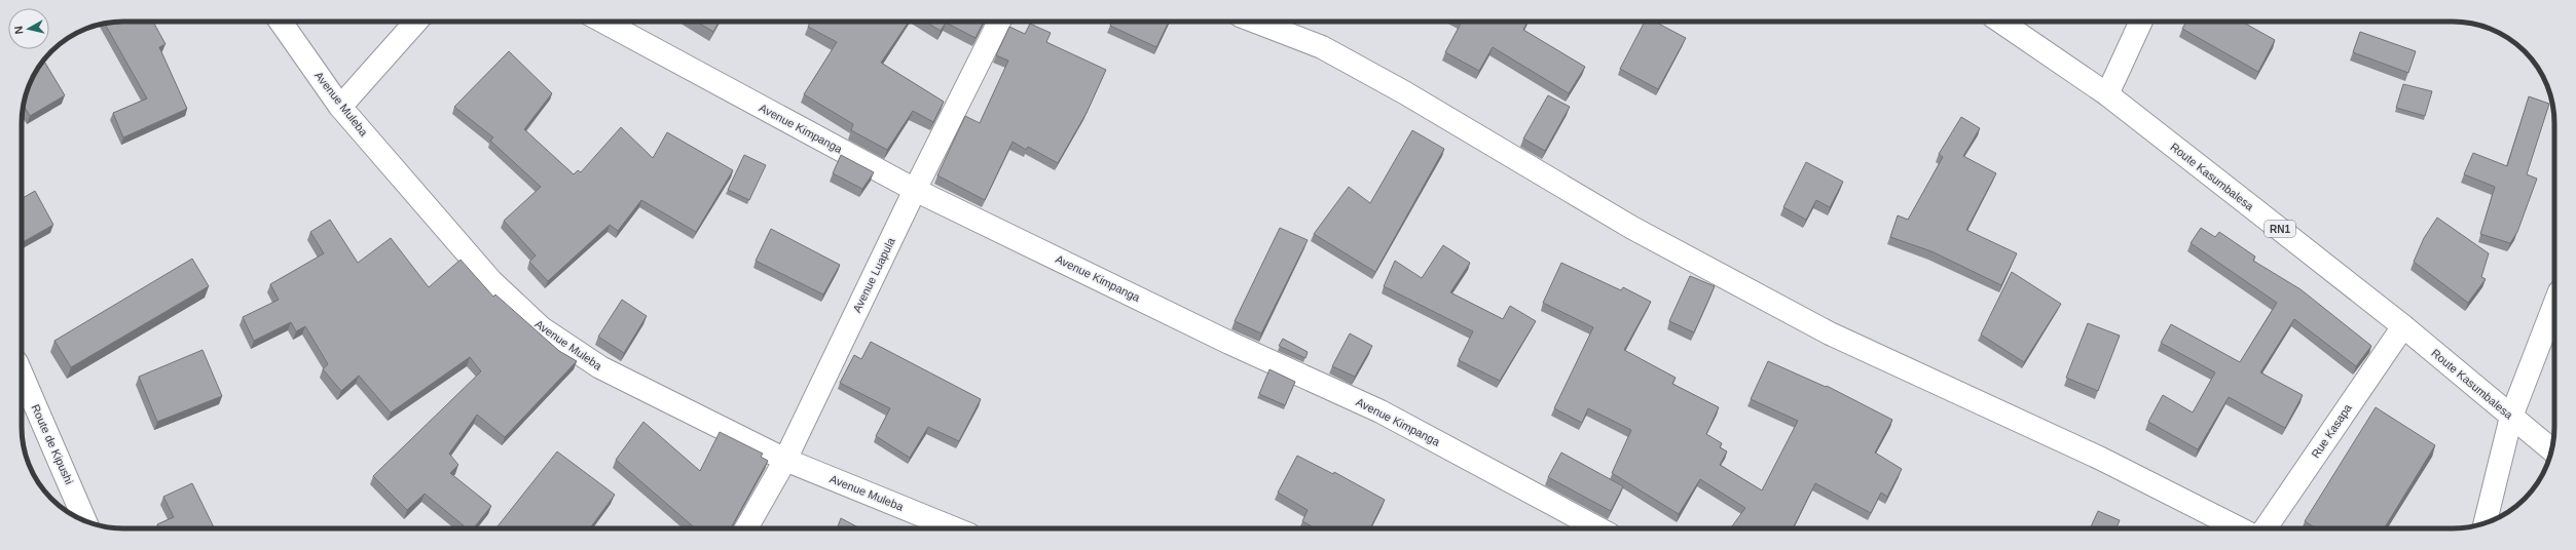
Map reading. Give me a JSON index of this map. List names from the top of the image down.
{
  "streets": {
    "main road": [
      "Avenue Muleba",
      "Avenue Kimpanga",
      "Route Kasumbalesa",
      "RN1",
      "Avenue Luapula",
      "Rue Kasapa",
      "Route de Kipushi"
    ]
  },
  "crossings": [
    ["Avenue Muleba", "Avenue Luapula"],
    ["Avenue Kimpanga", "Avenue Luapula"],
    ["Route Kasumbalesa", "Rue Kasapa"]
  ],
  "north": "left"
}
